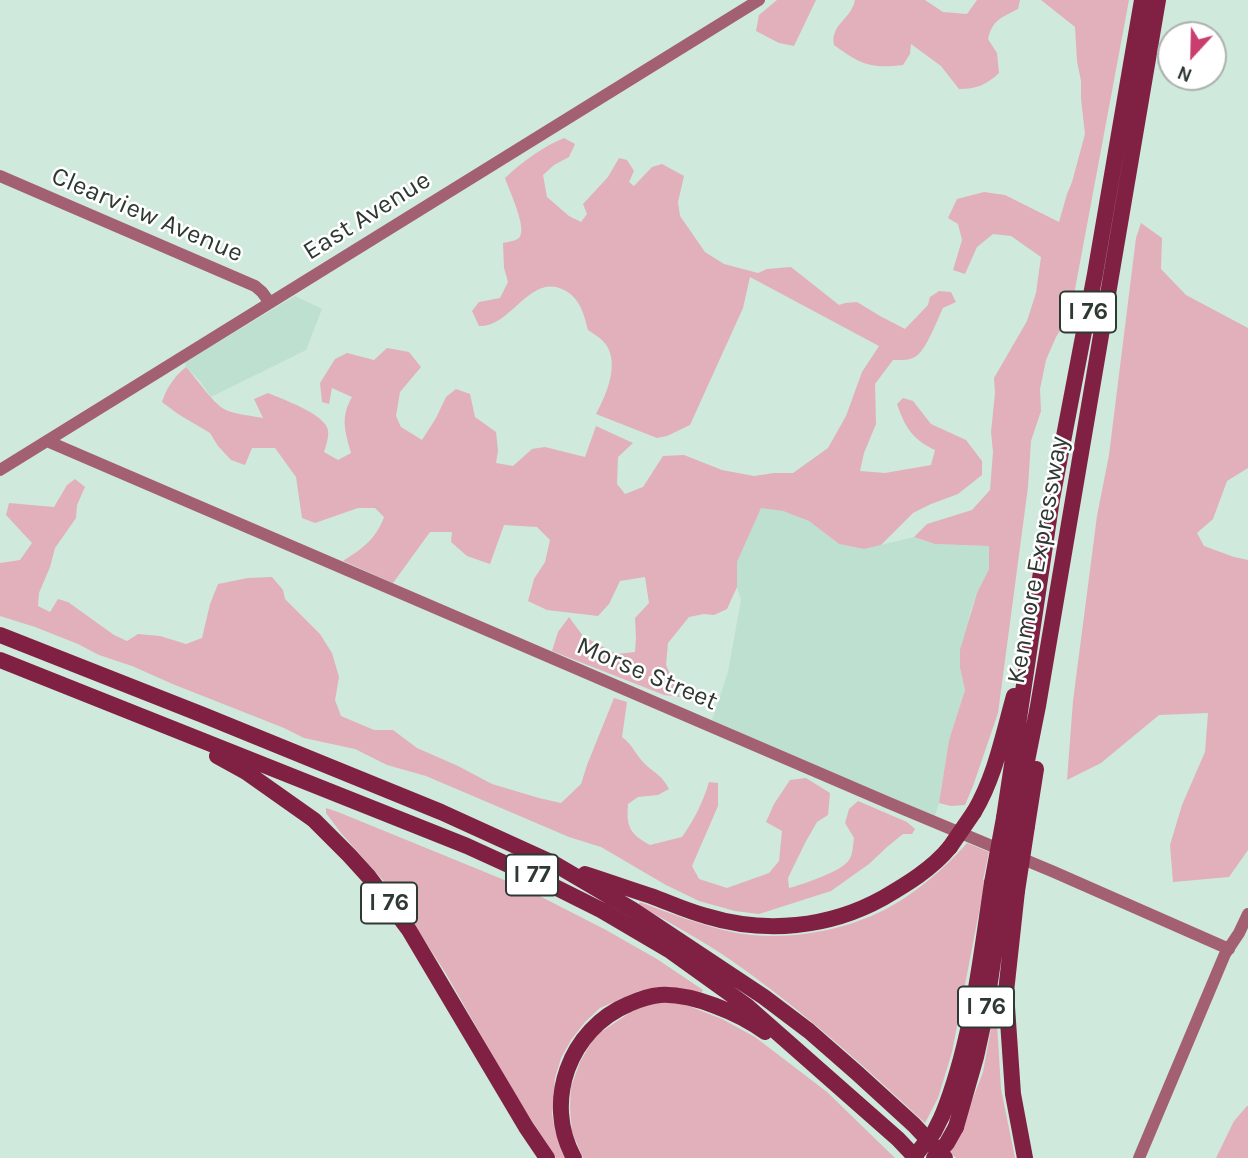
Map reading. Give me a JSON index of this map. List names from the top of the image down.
{
  "streets": {
    "highway": ["I 76", "Kenmore Expressway", "I 77"],
    "street": ["Clearview Avenue", "East Avenue", "Morse Street"]
  },
  "crossings": [
    ["Clearview Avenue", "East Avenue"],
    ["East Avenue", "Morse Street"],
    ["I 76", "Kenmore Expressway"],
    ["I 76", "I 77"]
  ],
  "north": "bottom"
}
